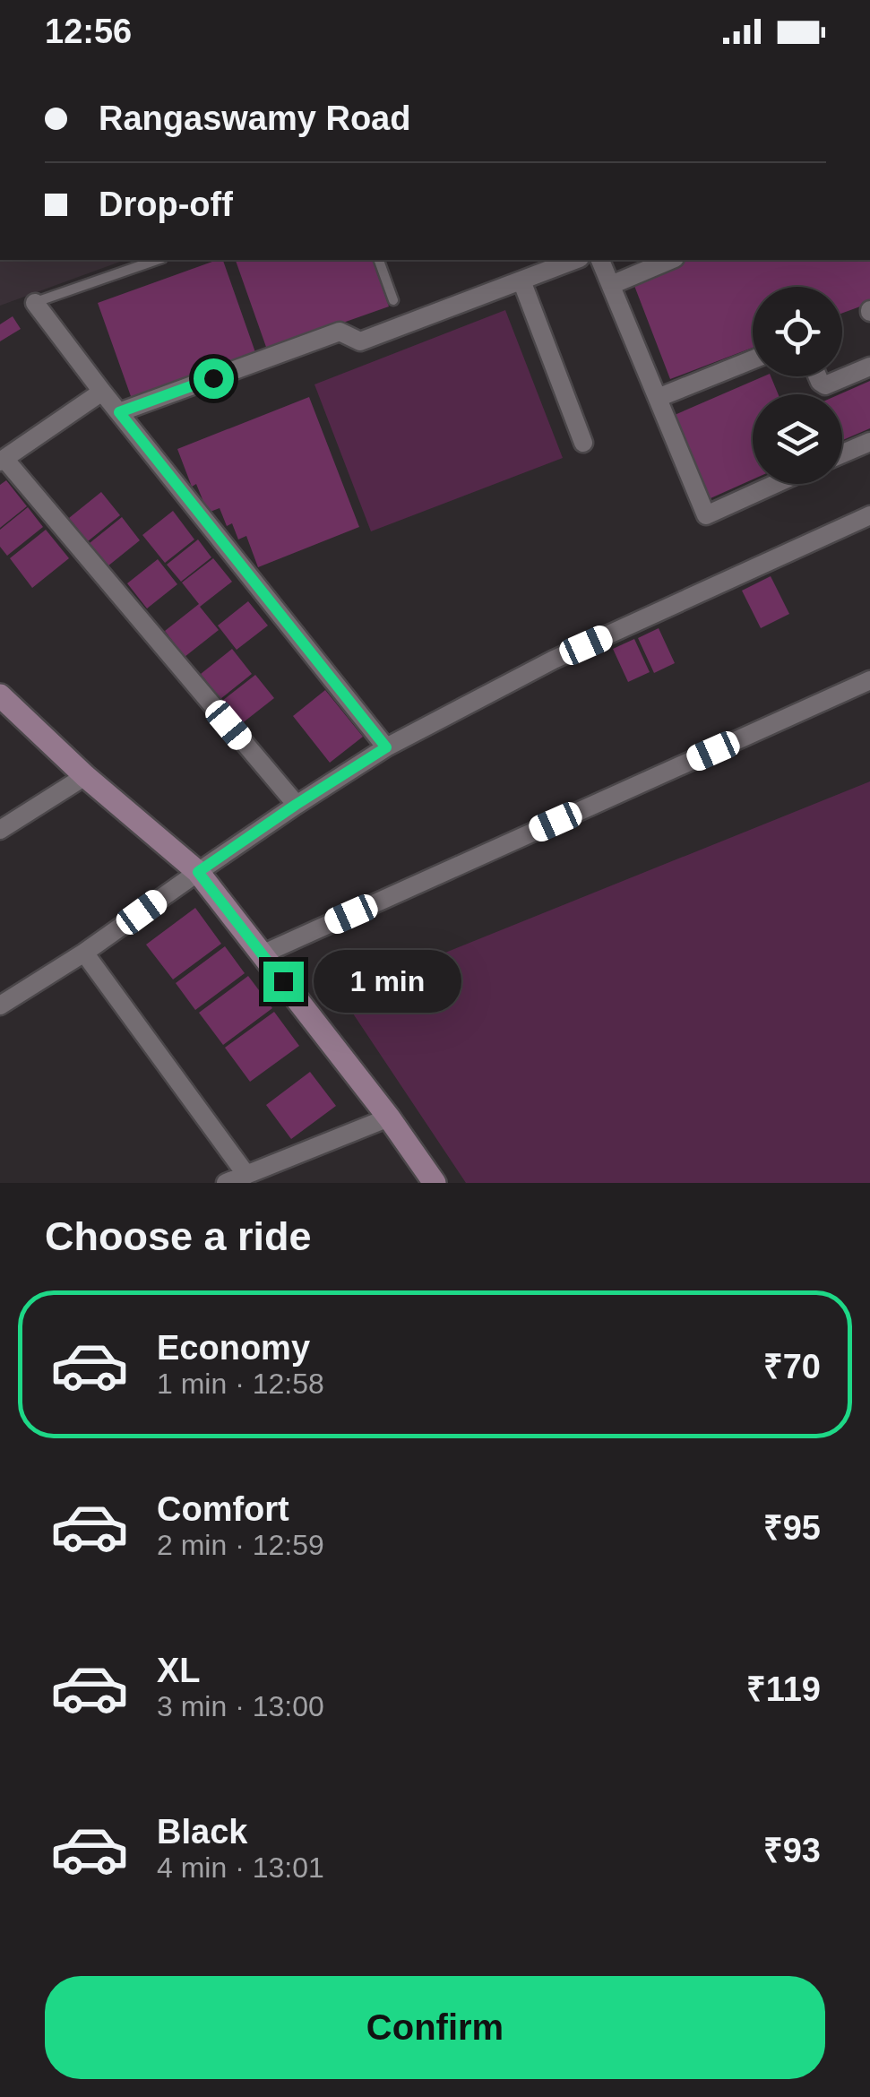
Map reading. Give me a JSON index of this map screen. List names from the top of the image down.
{
  "page": {
    "status": "12:56",
    "banner": ["Rangaswamy Road", "Drop-off"],
    "bubble": "1 min",
    "heading": "Choose a ride",
    "list": [
      {
        "name": "Economy",
        "note": "1 min · 12:58",
        "value": "₹70"
      },
      {
        "name": "Comfort",
        "note": "2 min · 12:59",
        "value": "₹95"
      },
      {
        "name": "XL",
        "note": "3 min · 13:00",
        "value": "₹119"
      },
      {
        "name": "Black",
        "note": "4 min · 13:01",
        "value": "₹93"
      }
    ],
    "buttons": "Confirm"
  }
}
